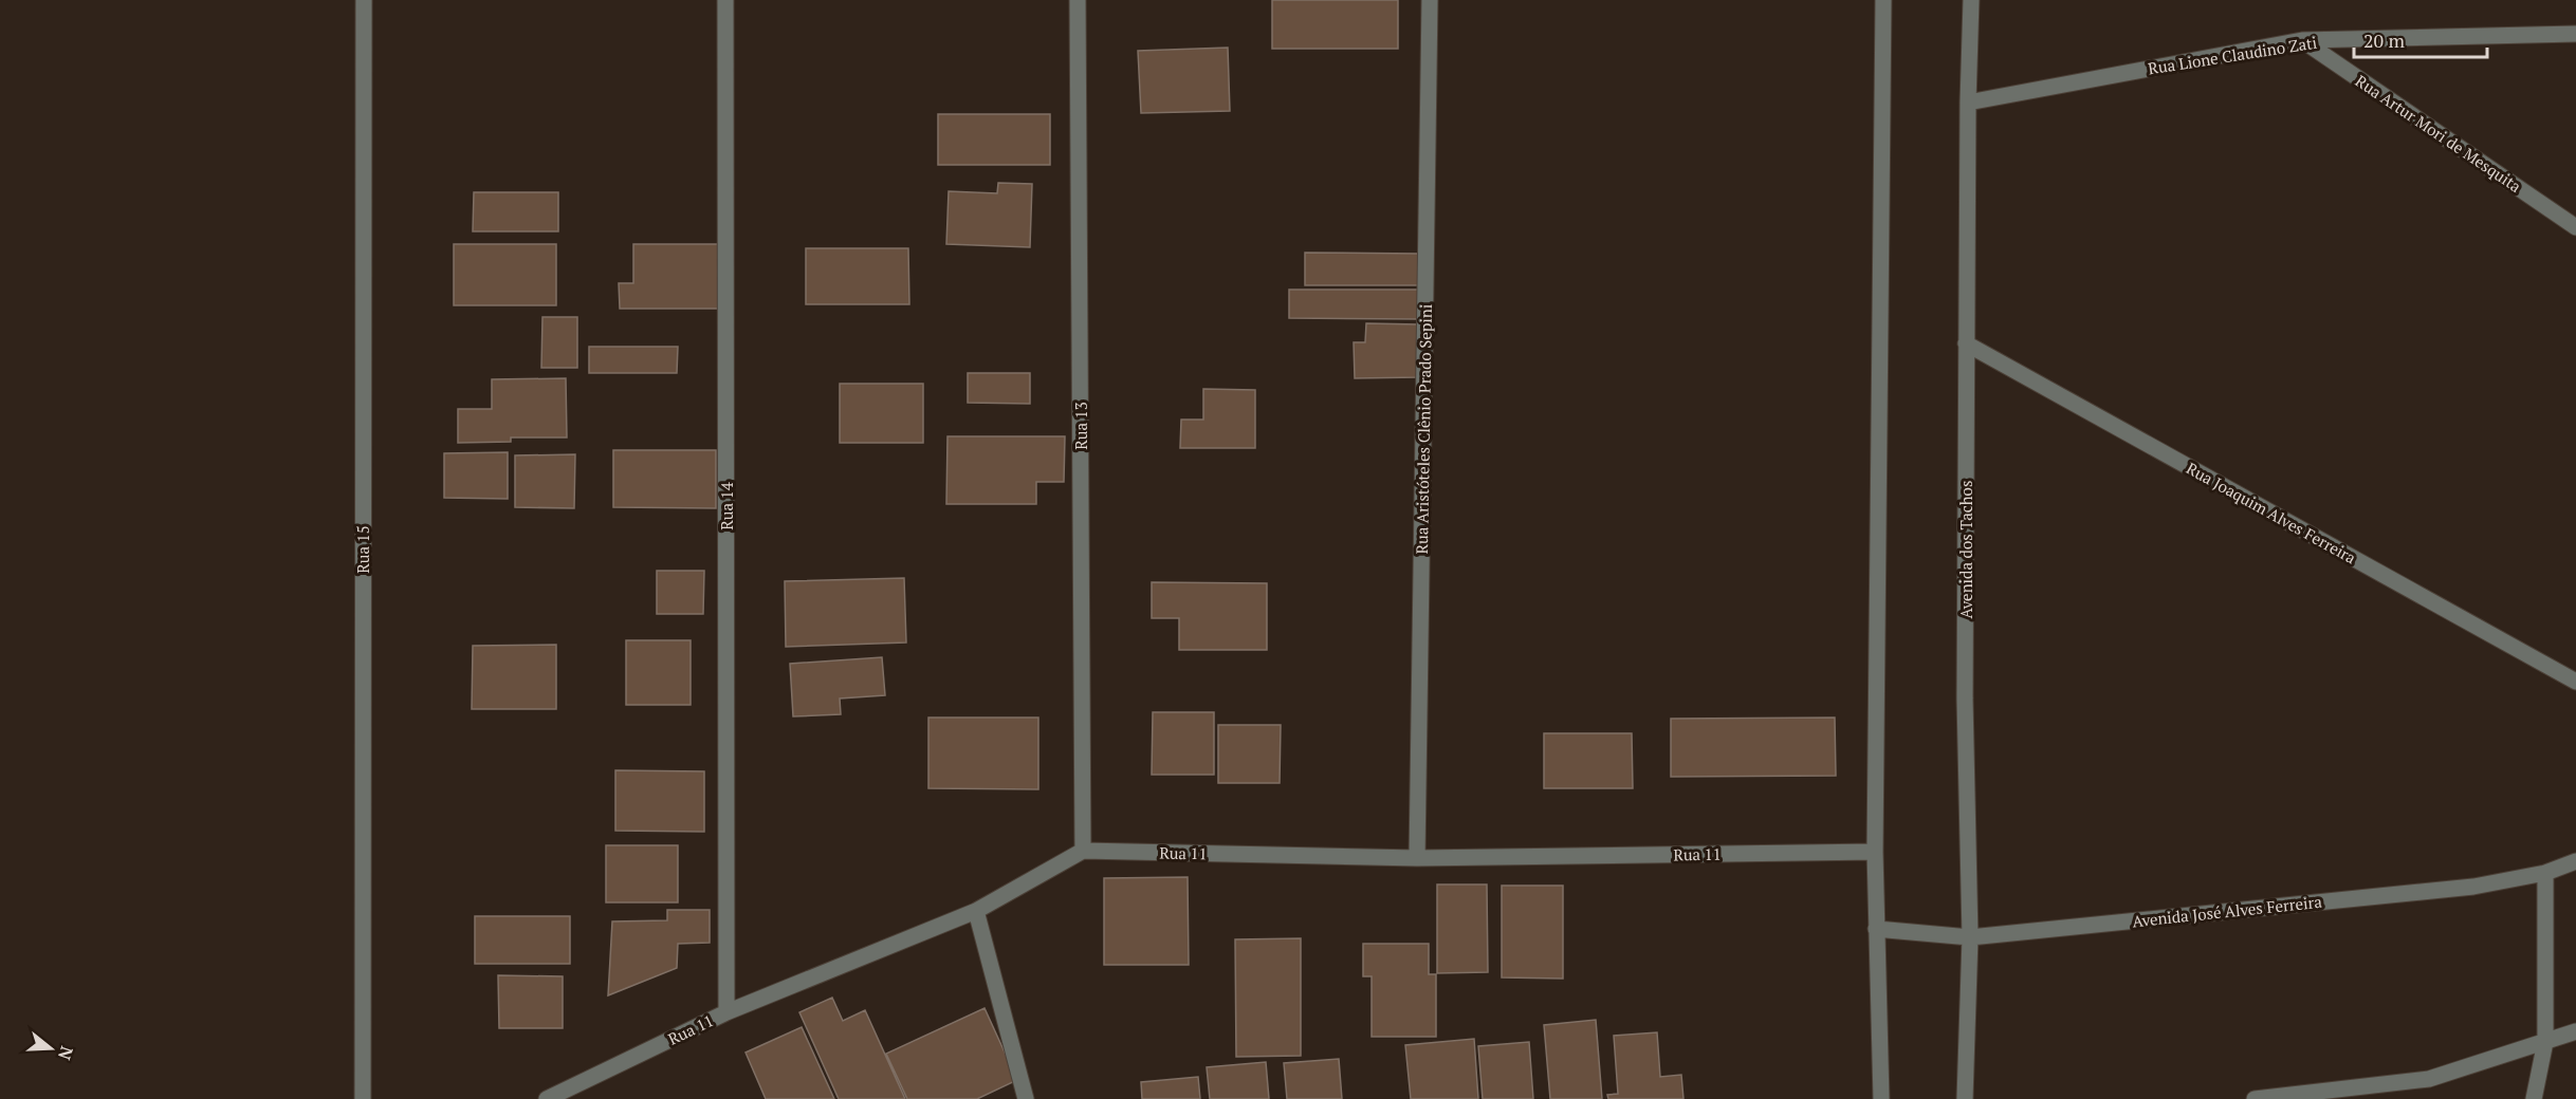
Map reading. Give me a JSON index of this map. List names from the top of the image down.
{
  "streets": {
    "street": [
      "Rua Lione Claudino Zati",
      "Rua Artur Mori de Mesquita",
      "Rua 13",
      "Rua Aristóteles Clênio Prado Sepini",
      "Rua 14",
      "Rua Joaquim Alves Ferreira",
      "Rua 15",
      "Avenida dos Tachos",
      "Rua 11",
      "Avenida José Alves Ferreira"
    ]
  },
  "crossings": [
    ["Rua Lione Claudino Zati", "Rua Artur Mori de Mesquita"],
    ["Rua Lione Claudino Zati", "Avenida dos Tachos"],
    ["Rua 13", "Rua 11"],
    ["Rua Aristóteles Clênio Prado Sepini", "Rua 11"],
    ["Rua 14", "Rua 11"],
    ["Rua Joaquim Alves Ferreira", "Avenida dos Tachos"],
    ["Avenida dos Tachos", "Avenida José Alves Ferreira"]
  ],
  "scale_bar": "20 m",
  "north": "right"
}
